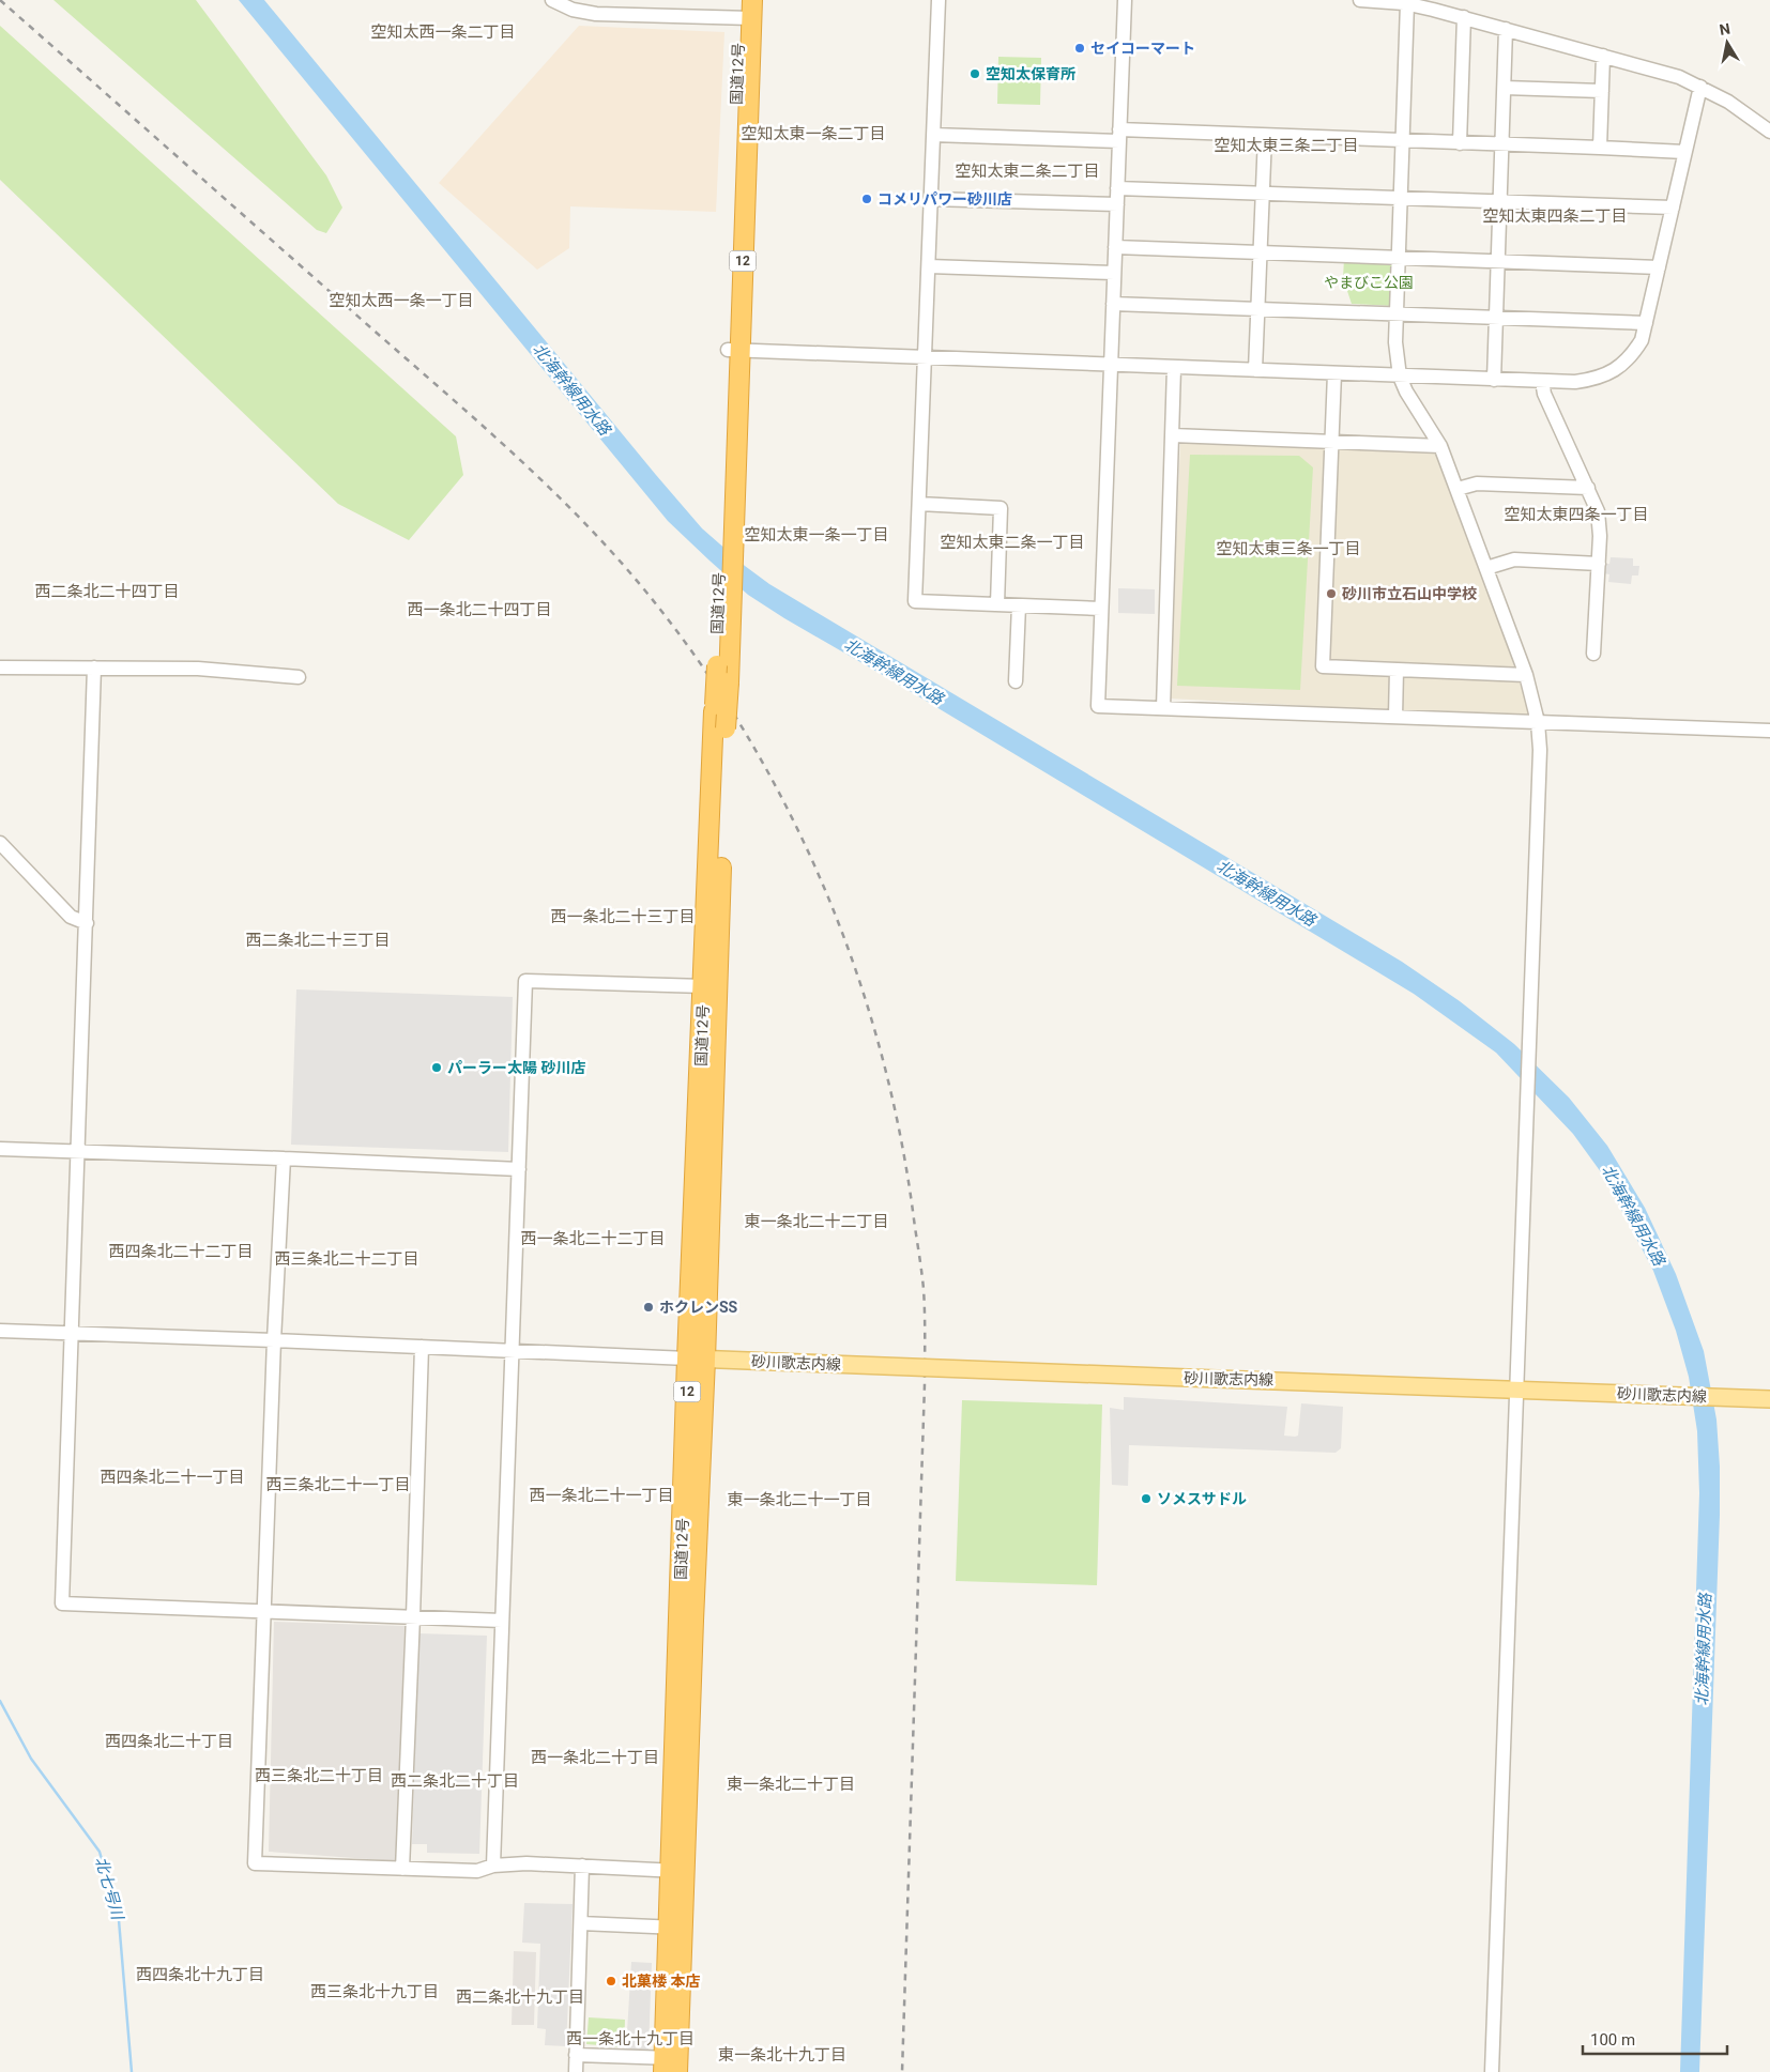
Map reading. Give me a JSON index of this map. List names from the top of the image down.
{
  "streets": {
    "highway": ["国道12号", "12"],
    "main road": ["砂川歌志内線"]
  },
  "crossings": [
    ["国道12号", "砂川歌志内線"]
  ],
  "districts": [
    "空知太西一条二丁目",
    "空知太東一条二丁目",
    "空知太東三条二丁目",
    "空知太東二条二丁目",
    "空知太東四条二丁目",
    "空知太西一条一丁目",
    "空知太東四条一丁目",
    "空知太東一条一丁目",
    "空知太東二条一丁目",
    "空知太東三条一丁目",
    "西二条北二十四丁目",
    "西一条北二十四丁目",
    "西一条北二十三丁目",
    "西二条北二十三丁目",
    "東一条北二十二丁目",
    "西一条北二十二丁目",
    "西四条北二十二丁目",
    "西三条北二十二丁目",
    "西四条北二十一丁目",
    "西三条北二十一丁目",
    "西一条北二十一丁目",
    "東一条北二十一丁目",
    "西四条北二十丁目",
    "西一条北二十丁目",
    "西三条北二十丁目",
    "西二条北二十丁目",
    "東一条北二十丁目",
    "西四条北十九丁目",
    "西三条北十九丁目",
    "西二条北十九丁目",
    "西一条北十九丁目",
    "東一条北十九丁目"
  ],
  "water": ["北海幹線用水路", "北七号川"],
  "parks": ["やまびこ公園"],
  "places": [
    "セイコーマート",
    "空知太保育所",
    "コメリパワー砂川店",
    "砂川市立石山中学校",
    "パーラー太陽 砂川店",
    "ホクレンSS",
    "ソメスサドル",
    "北菓楼 本店"
  ],
  "scale_bar": "100 m",
  "north": "top"
}
